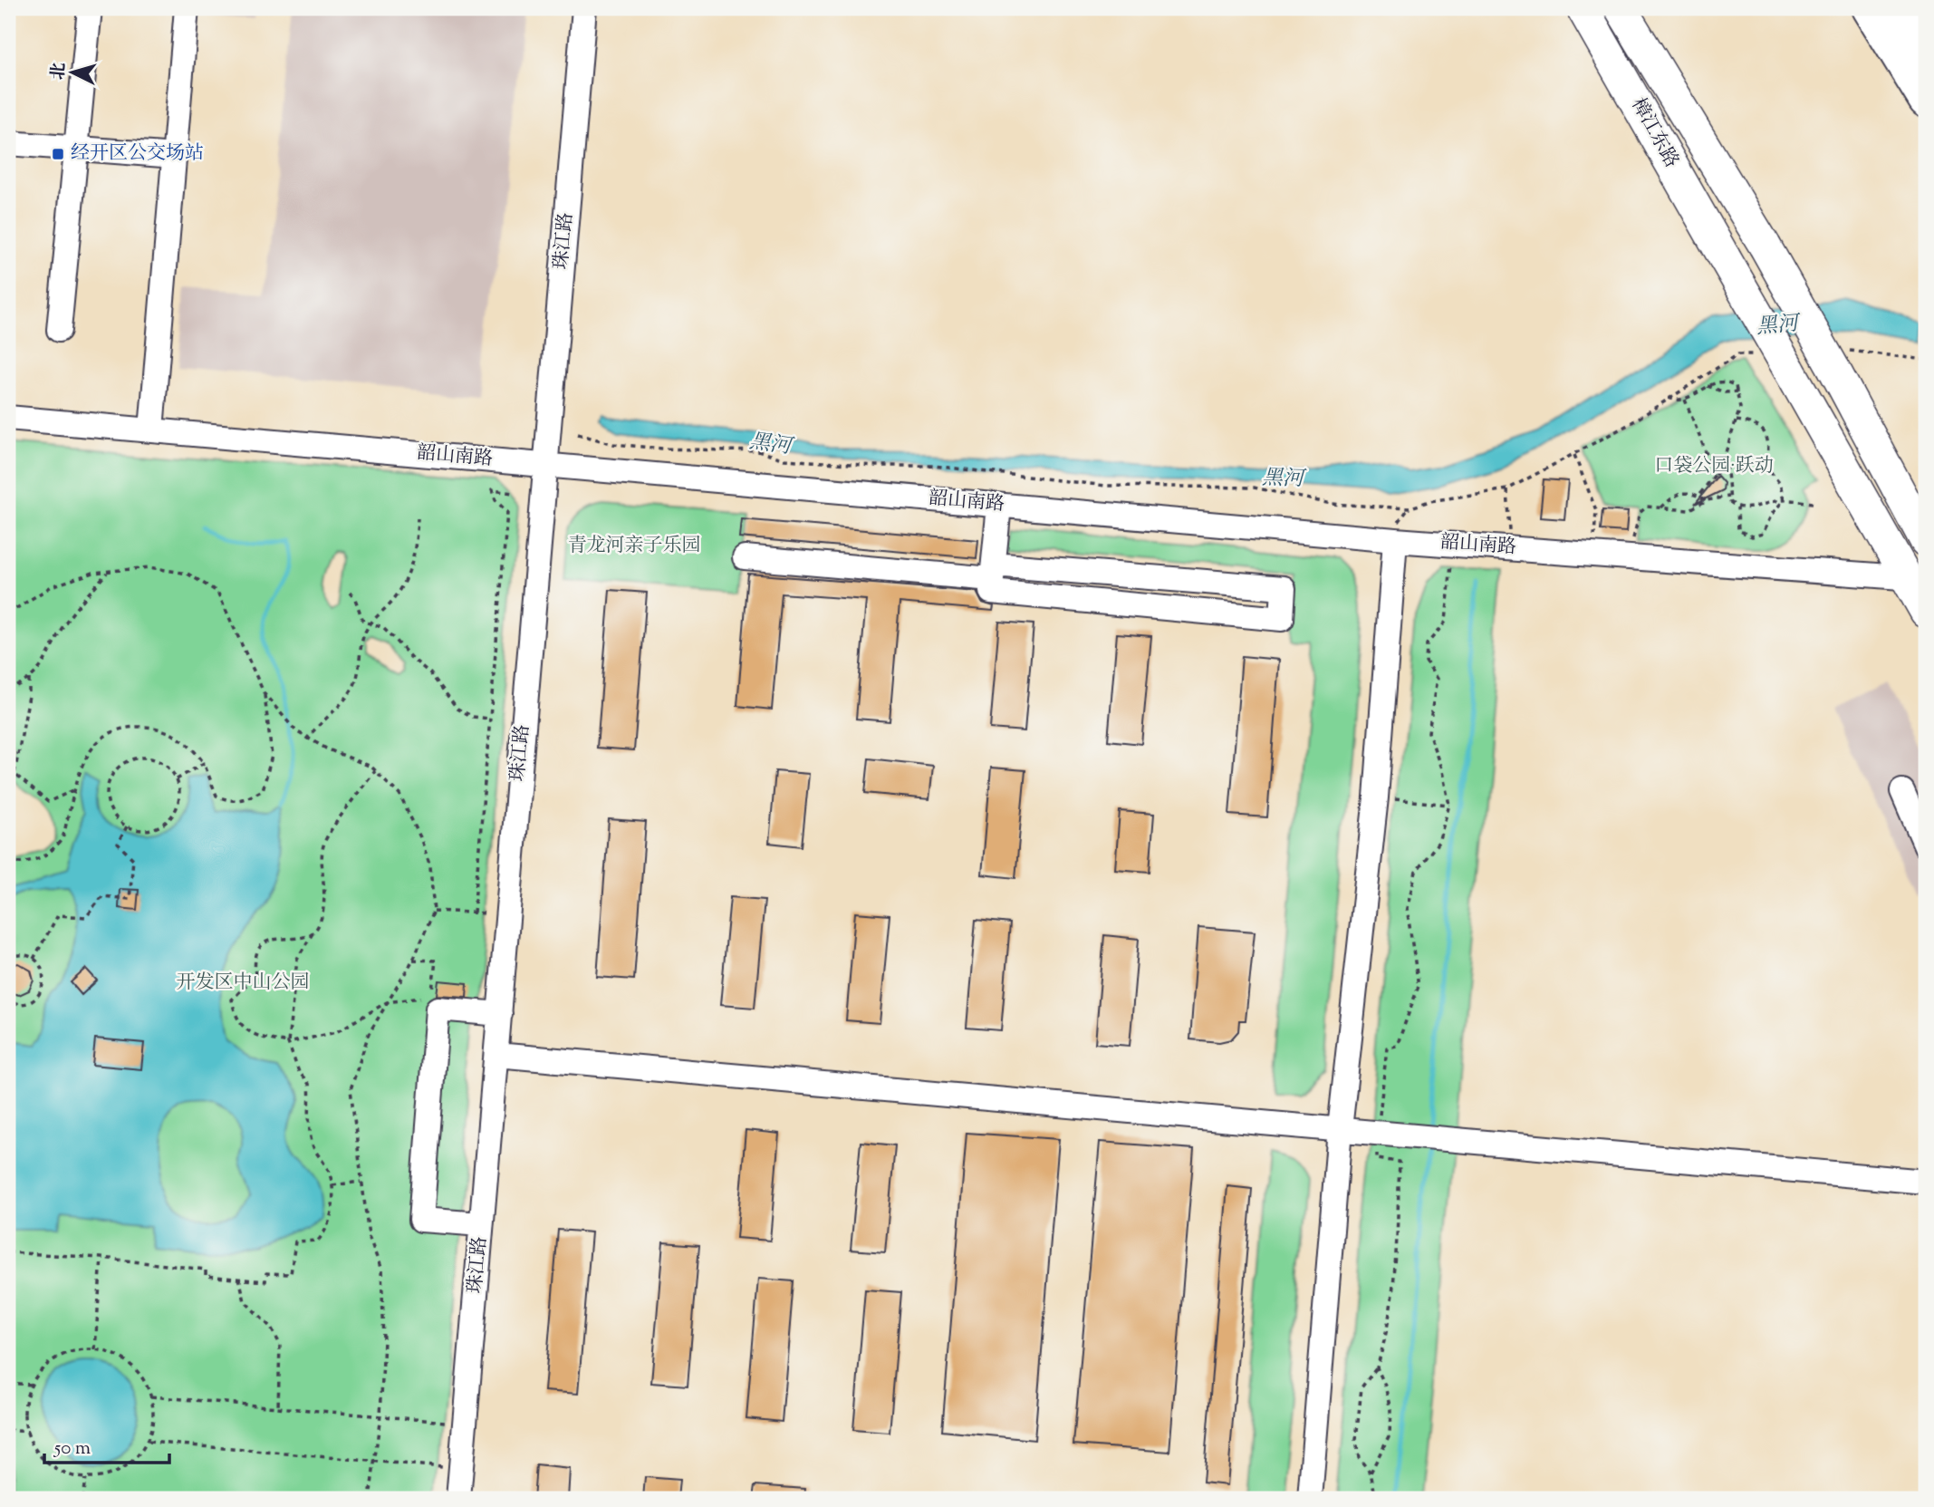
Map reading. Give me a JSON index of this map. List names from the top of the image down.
{
  "streets": {
    "main road": ["樟江东路"],
    "street": ["珠江路", "韶山南路"]
  },
  "crossings": [
    ["樟江东路", "韶山南路"],
    ["珠江路", "韶山南路"]
  ],
  "water": ["黑河"],
  "parks": ["口袋公园·跃动", "青龙河亲子乐园", "开发区中山公园"],
  "places": {
    "transit": ["经开区公交场站"]
  },
  "scale_bar": "50 m",
  "north": "left"
}
